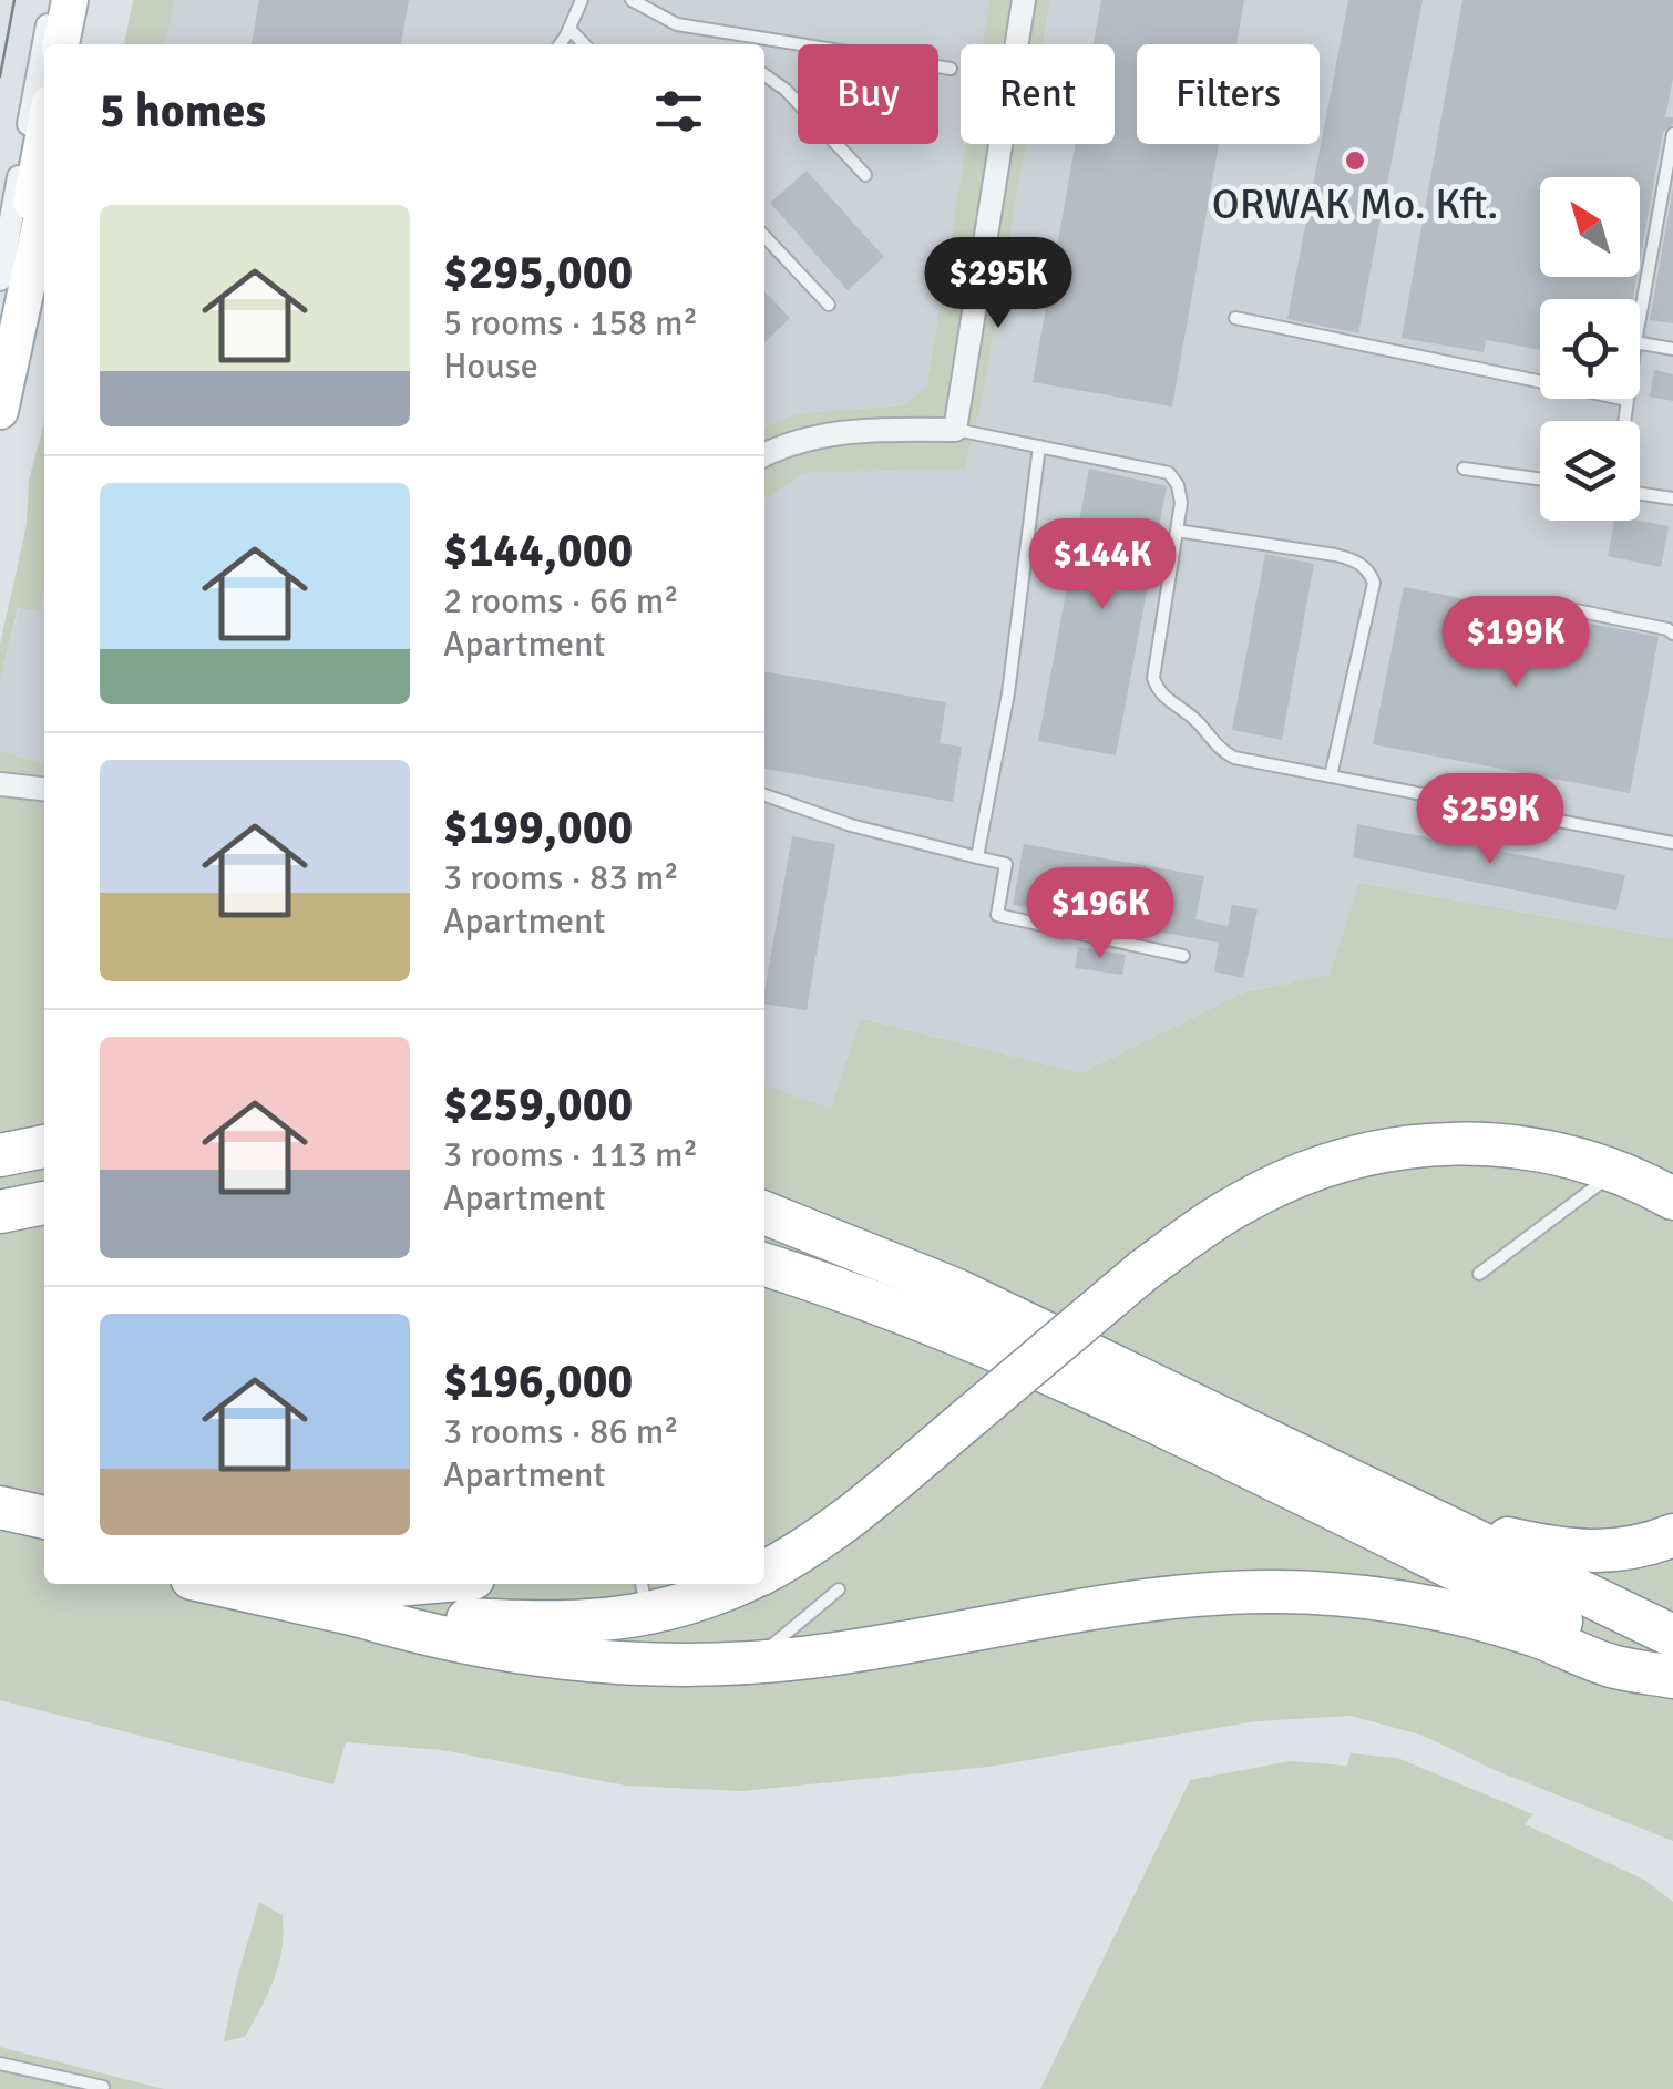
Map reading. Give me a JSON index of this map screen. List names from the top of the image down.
{
  "places": ["ORWAK Mo. Kft."],
  "north": "top left",
  "page": {
    "chip": ["Buy", "Rent", "Filters"],
    "heading": "5 homes",
    "list": [
      {
        "name": "$295,000",
        "note": "5 rooms · 158 m² · House"
      },
      {
        "name": "$144,000",
        "note": "2 rooms · 66 m² · Apartment"
      },
      {
        "name": "$199,000",
        "note": "3 rooms · 83 m² · Apartment"
      },
      {
        "name": "$259,000",
        "note": "3 rooms · 113 m² · Apartment"
      },
      {
        "name": "$196,000",
        "note": "3 rooms · 86 m² · Apartment"
      }
    ],
    "price": [
      "$295K",
      "$144K",
      "$199K",
      "$259K",
      "$196K"
    ]
  }
}
